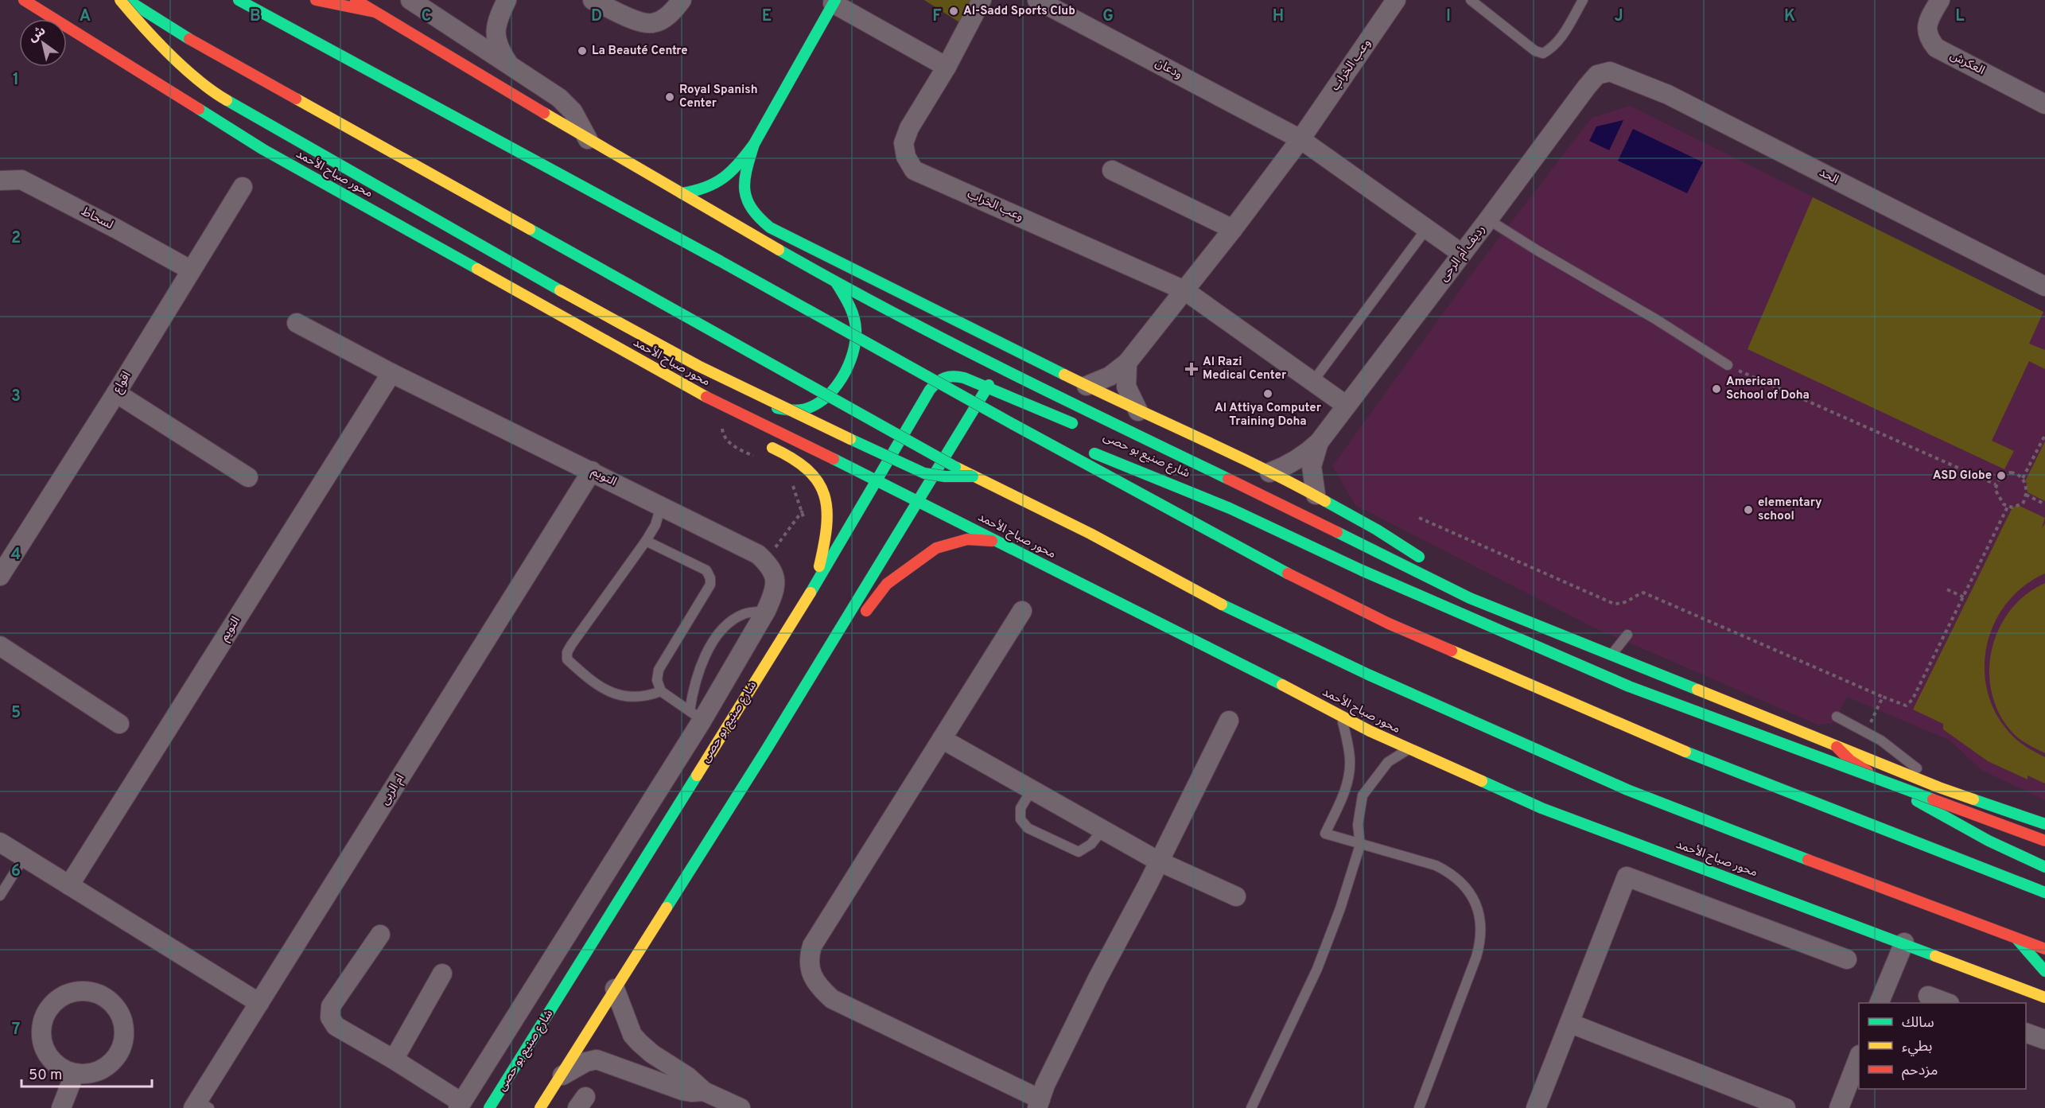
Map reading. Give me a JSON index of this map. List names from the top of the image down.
{
  "streets": {
    "main road": ["محور صباح الأحمد", "شارع صنيع بو حصى"],
    "street": [
      "العكرش",
      "وعب الخراب",
      "ودعان",
      "الحد",
      "لسحاط",
      "رديف أم الرحى",
      "اقواع",
      "التويم",
      "ام الربى"
    ]
  },
  "crossings": [
    ["وعب الخراب", "ودعان"],
    ["ودعان", "رديف أم الرحى"],
    ["محور صباح الأحمد", "شارع صنيع بو حصى"],
    ["الحد", "رديف أم الرحى"],
    ["لسحاط", "اقواع"],
    ["التويم", "ام الربى"]
  ],
  "places": {
    "other": [
      "Al-Sadd Sports Club",
      "La Beauté Centre",
      "Royal Spanish Center",
      "American School of Doha",
      "Al Attiya Computer Training Doha",
      "ASD Globe",
      "elementary school"
    ],
    "health": ["Al Razi Medical Center"]
  },
  "legend": ["سالك", "بطيء", "مزدحم"],
  "scale_bar": "50 m",
  "north": "top left",
  "grid": {
    "columns": [
      "A",
      "B",
      "C",
      "D",
      "E",
      "F",
      "G",
      "H",
      "I",
      "J",
      "K",
      "L"
    ],
    "rows": [
      "1",
      "2",
      "3",
      "4",
      "5",
      "6",
      "7"
    ]
  }
}
